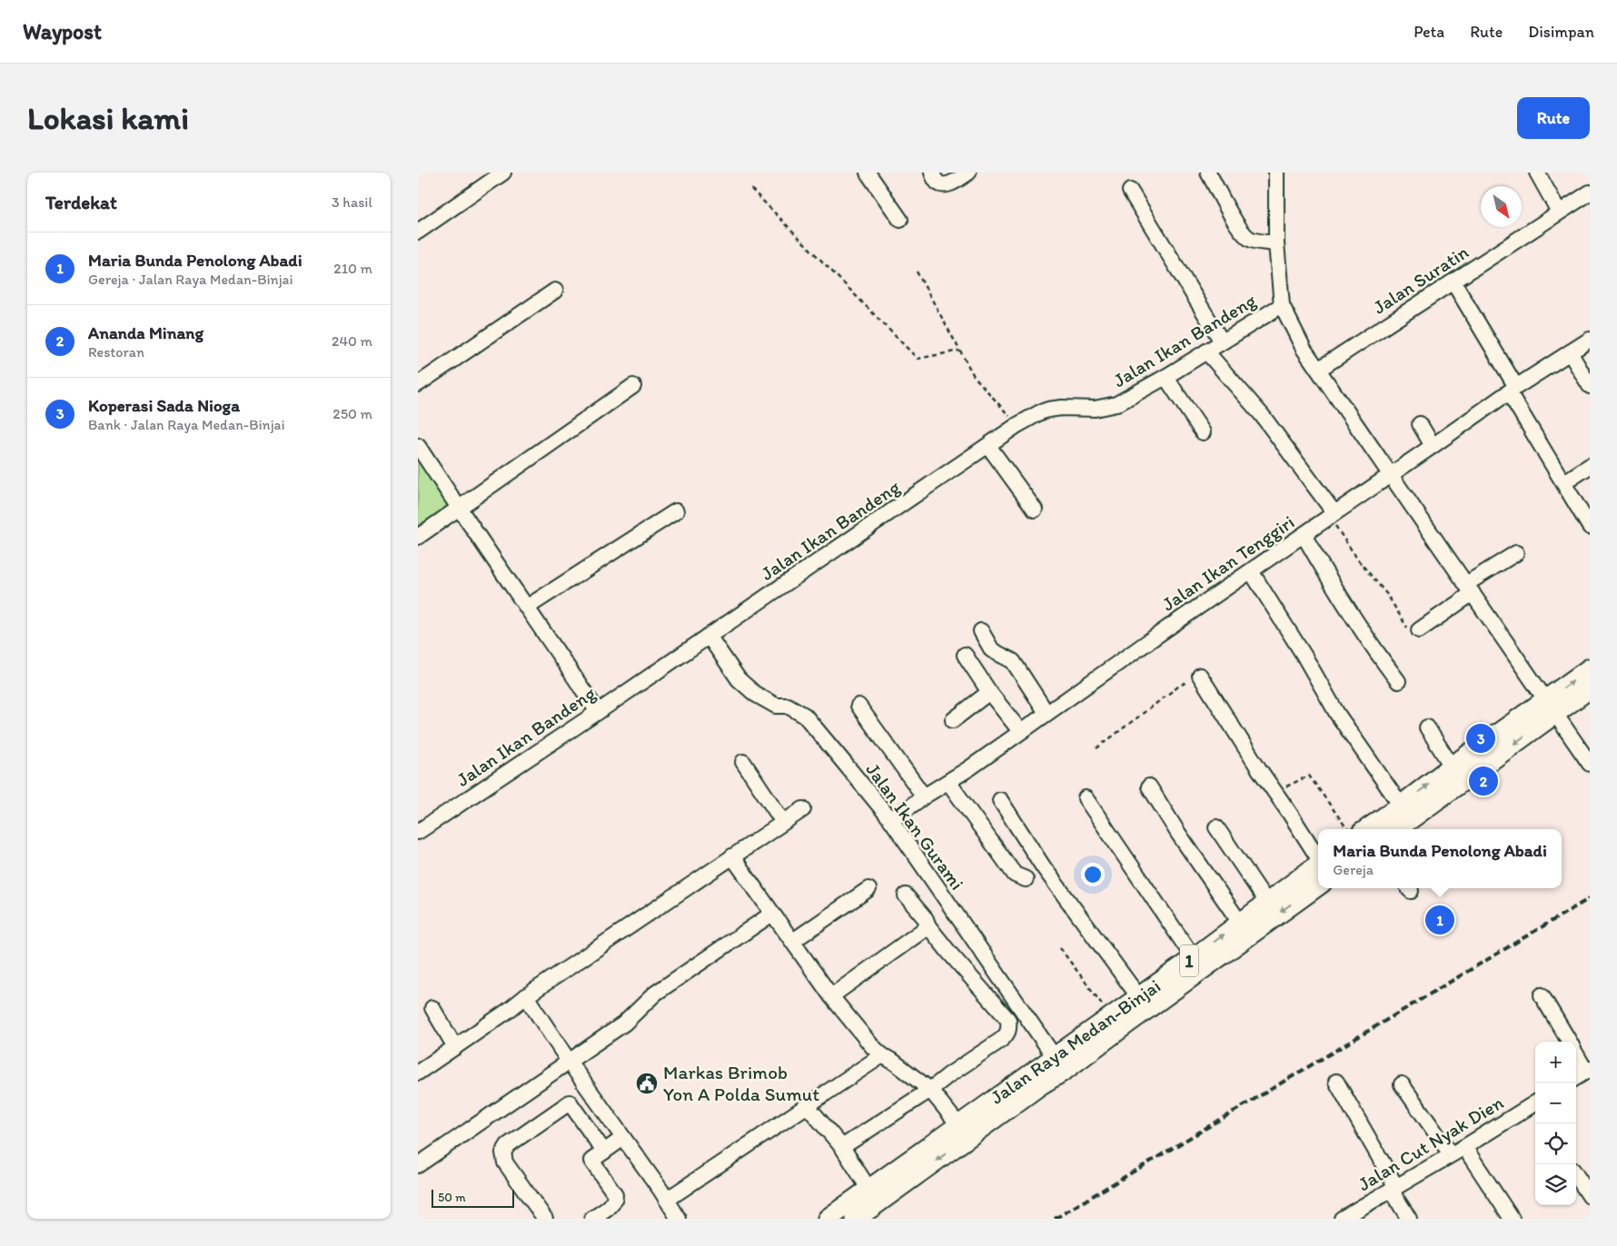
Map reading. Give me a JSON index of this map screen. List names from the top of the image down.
{
  "streets": {
    "main road": ["1", "Jalan Raya Medan-Binjai"],
    "street": [
      "Jalan Suratin",
      "Jalan Ikan Bandeng",
      "Jalan Ikan Tenggiri",
      "Jalan Ikan Gurami",
      "Jalan Cut Nyak Dien"
    ]
  },
  "crossings": [
    ["Jalan Ikan Bandeng", "Jalan Ikan Gurami"],
    ["Jalan Ikan Tenggiri", "Jalan Ikan Gurami"],
    ["Jalan Ikan Gurami", "Jalan Raya Medan-Binjai"]
  ],
  "places": {
    "public building": ["Markas Brimob Yon A Polda Sumut"]
  },
  "scale_bar": "50 m",
  "north": "bottom right",
  "page": {
    "header": "Waypost",
    "nav": ["Peta", "Rute", "Disimpan"],
    "buttons": "Rute",
    "title": "Lokasi kami",
    "heading": ["Terdekat", "3 hasil"],
    "list": [
      {
        "mark": "1",
        "name": "Maria Bunda Penolong Abadi",
        "note": "Gereja · Jalan Raya Medan-Binjai",
        "value": "210 m"
      },
      {
        "mark": "2",
        "name": "Ananda Minang",
        "note": "Restoran",
        "value": "240 m"
      },
      {
        "mark": "3",
        "name": "Koperasi Sada Nioga",
        "note": "Bank · Jalan Raya Medan-Binjai",
        "value": "250 m"
      }
    ],
    "pins": ["3", "2", "1"],
    "popup": ["Maria Bunda Penolong Abadi", "Gereja"],
    "map_buttons": ["+", "−"],
    "scale": "50 m"
  }
}
